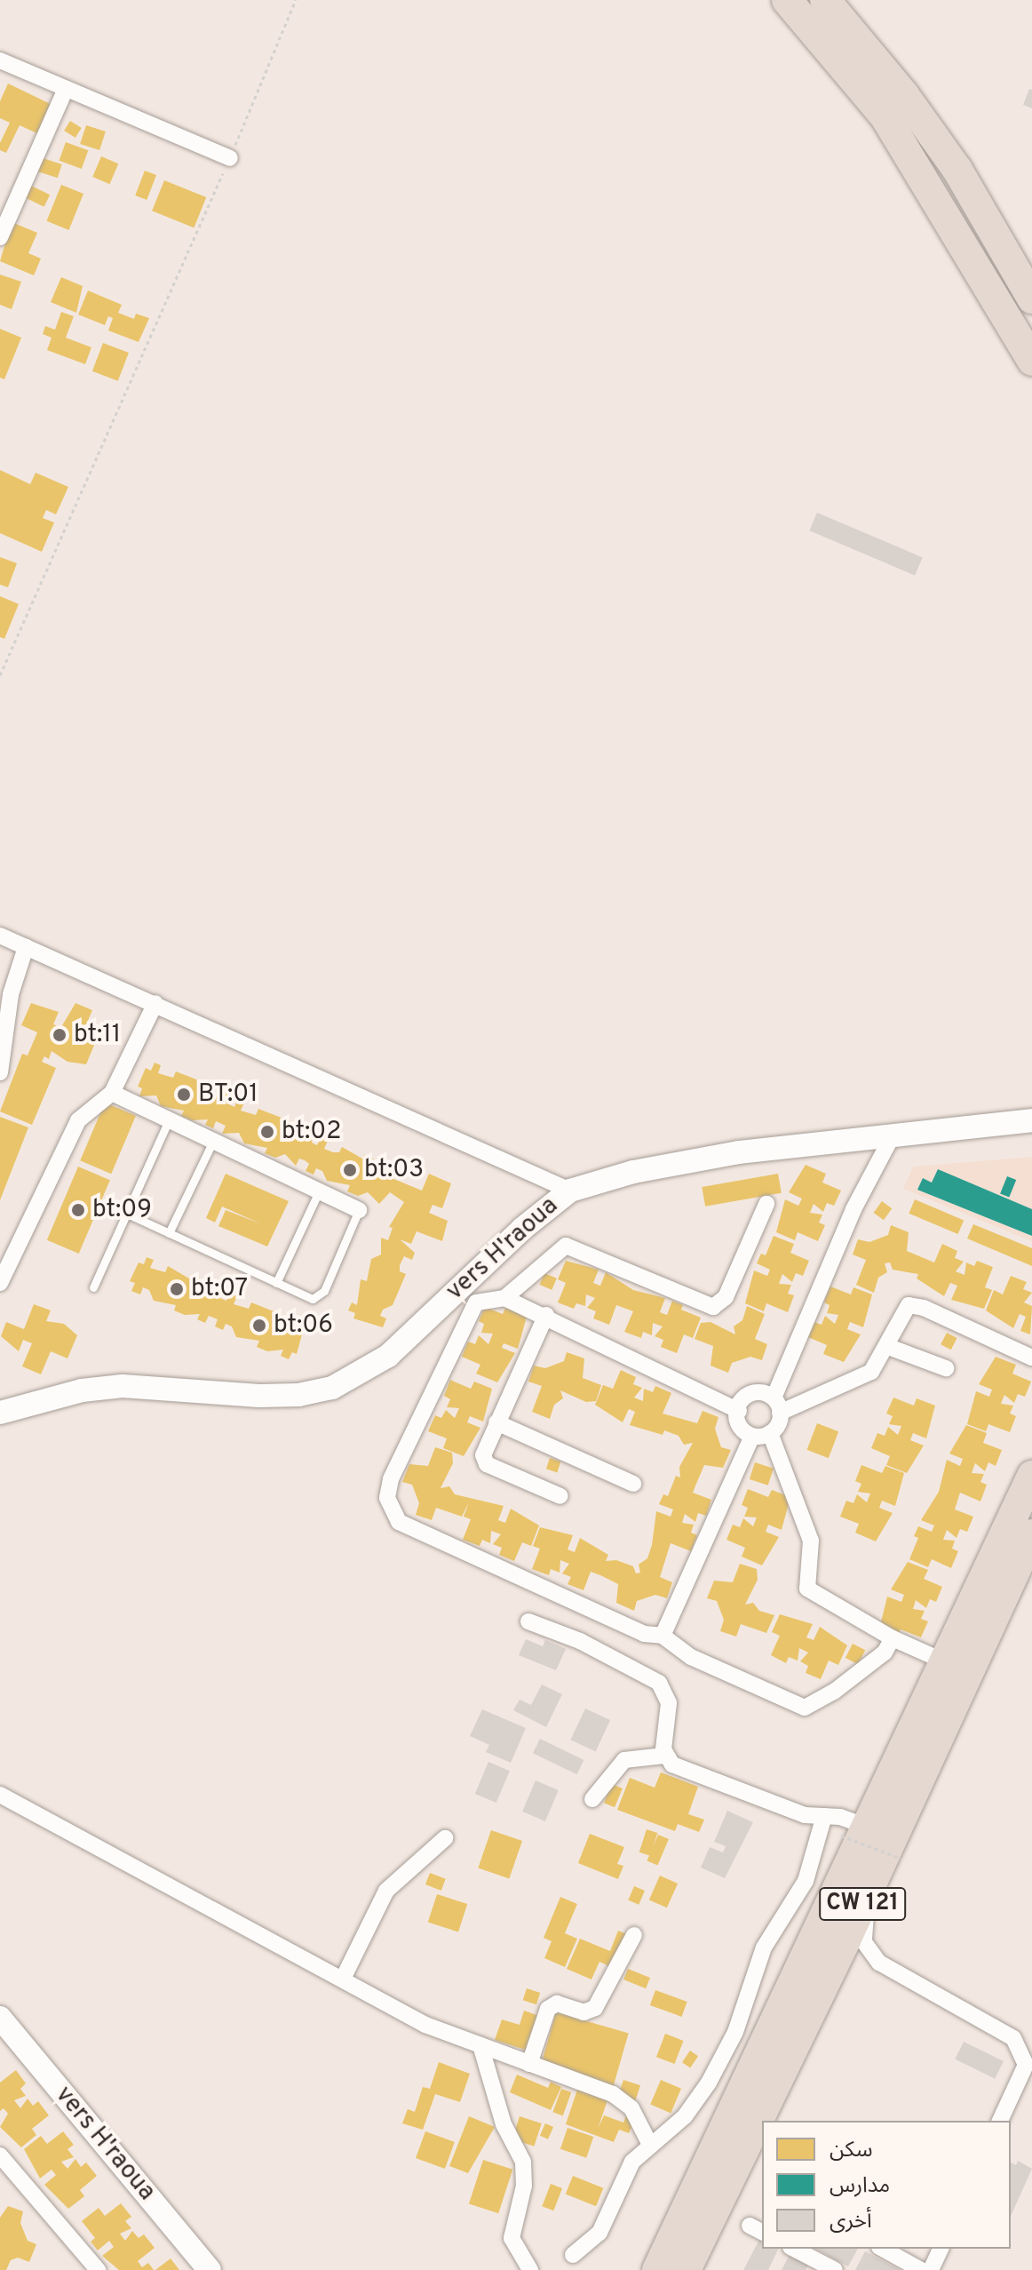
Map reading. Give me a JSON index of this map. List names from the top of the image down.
{
  "streets": {
    "highway": ["CW 121"],
    "street": ["vers H'raoua"]
  },
  "places": [
    "bt:11",
    "BT:01",
    "bt:02",
    "bt:03",
    "bt:09",
    "bt:07",
    "bt:06"
  ],
  "legend": ["سكن", "مدارس", "أخرى"]
}
